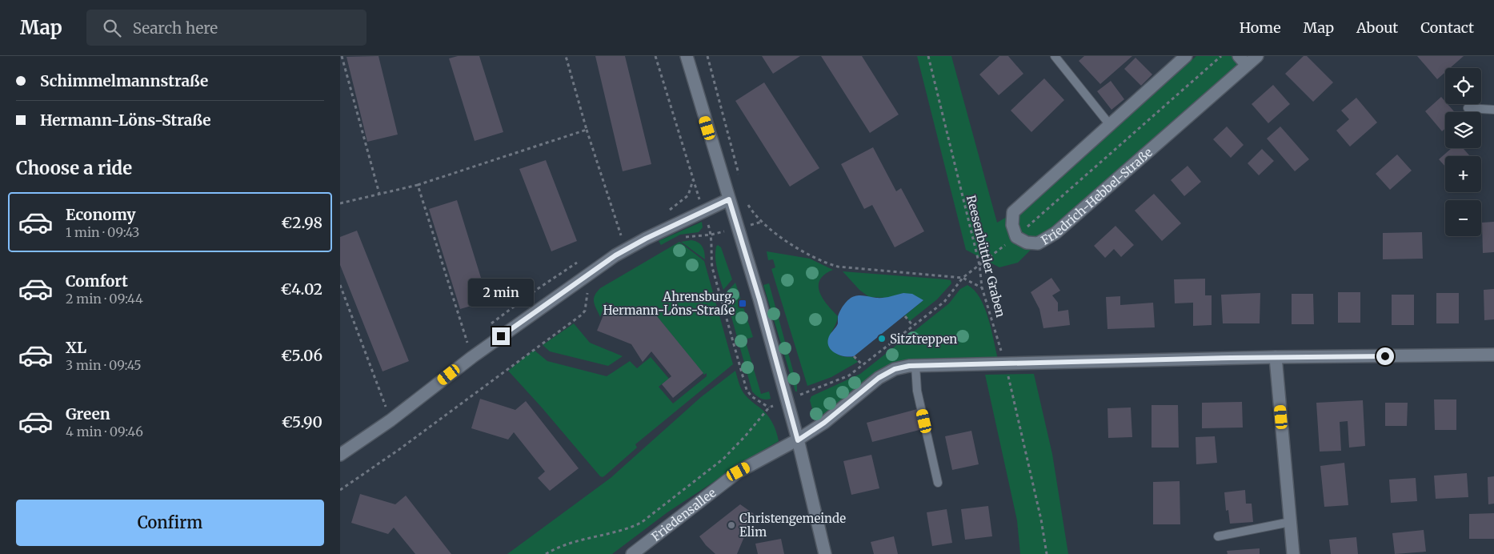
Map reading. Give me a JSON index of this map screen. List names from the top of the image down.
{
  "streets": {
    "street": ["Friedrich-Hebbel-Straße", "Friedensallee"],
    "path": ["Reesenbüttler Graben"]
  },
  "crossings": [
    ["Reesenbüttler Graben", "Friedensallee"]
  ],
  "places": {
    "transit": ["Ahrensburg, Hermann-Löns-Straße"],
    "other": ["Sitztreppen", "Christengemeinde Elim"]
  },
  "page": {
    "header": "Map",
    "search": "Search here",
    "nav": [
      "Home",
      "Map",
      "About",
      "Contact"
    ],
    "banner": ["Schimmelmannstraße", "Hermann-Löns-Straße"],
    "map_buttons": ["+", "−"],
    "heading": "Choose a ride",
    "list": [
      {
        "name": "Economy",
        "note": "1 min · 09:43",
        "value": "€2.98"
      },
      {
        "name": "Comfort",
        "note": "2 min · 09:44",
        "value": "€4.02"
      },
      {
        "name": "XL",
        "note": "3 min · 09:45",
        "value": "€5.06"
      },
      {
        "name": "Green",
        "note": "4 min · 09:46",
        "value": "€5.90"
      }
    ],
    "bubble": "2 min",
    "buttons": "Confirm"
  }
}
